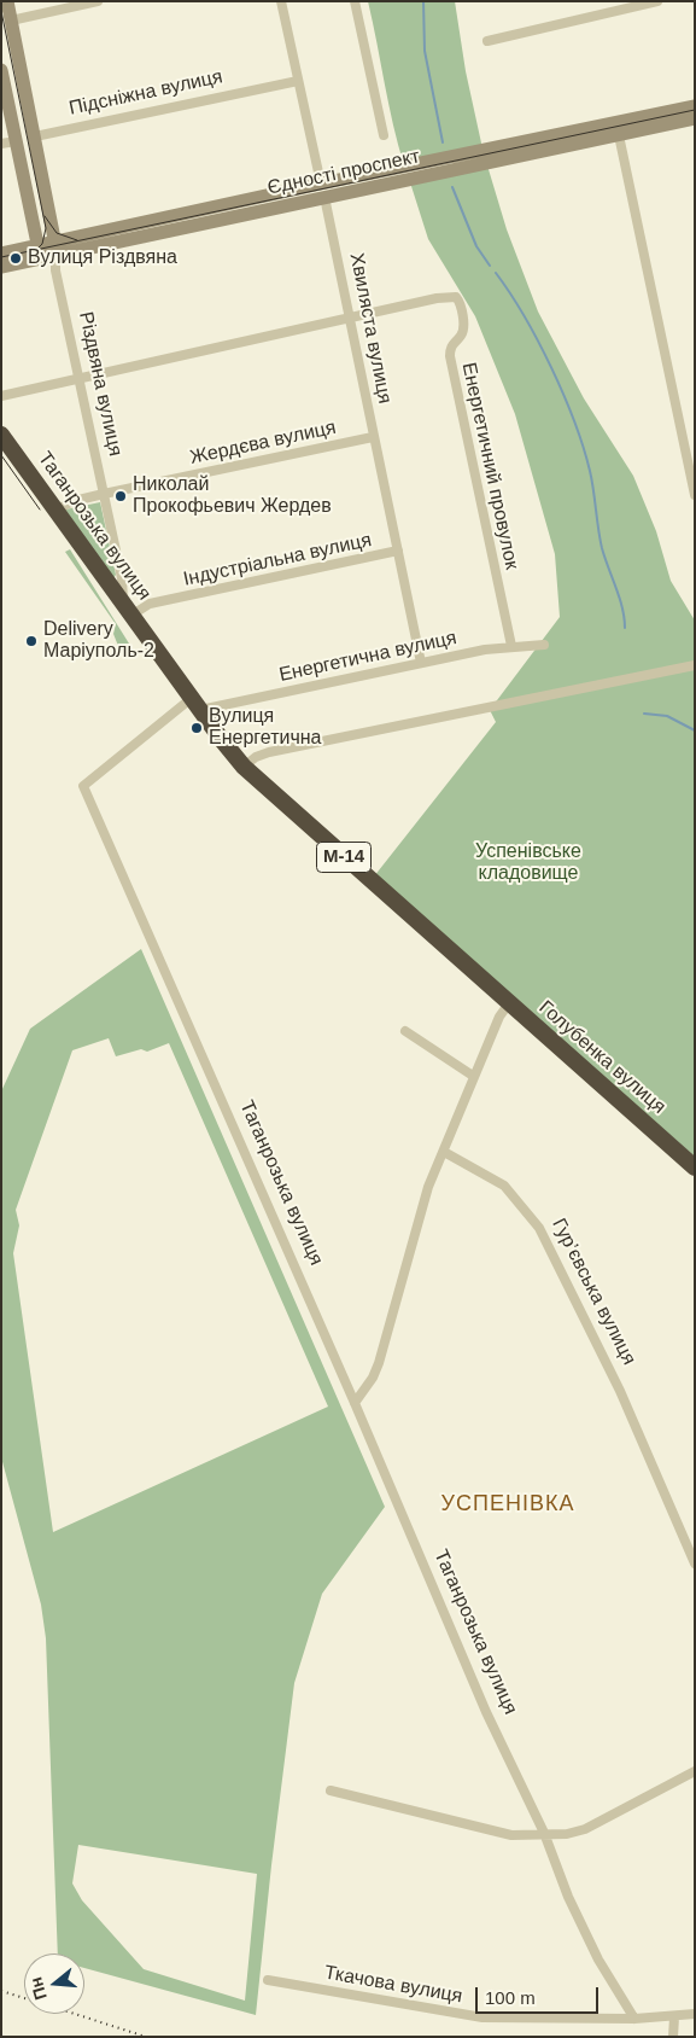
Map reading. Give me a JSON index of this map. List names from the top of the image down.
{
  "streets": {
    "highway": ["Таганрозька вулиця", "М-14", "Голубенка вулиця"],
    "main road": ["Підсніжна вулиця", "Єдності проспект", "Різдвяна вулиця"],
    "street": [
      "Хвиляста вулиця",
      "Жердєва вулиця",
      "Енергетичний провулок",
      "Індустріальна вулиця",
      "Енергетична вулиця",
      "Гур’євська вулиця",
      "Ткачова вулиця"
    ]
  },
  "crossings": [
    ["Підсніжна вулиця", "Хвиляста вулиця"],
    ["Підсніжна вулиця", "Різдвяна вулиця"],
    ["Єдності проспект", "Хвиляста вулиця"],
    ["Єдності проспект", "Різдвяна вулиця"],
    ["Хвиляста вулиця", "Жердєва вулиця"],
    ["Хвиляста вулиця", "Енергетичний провулок"],
    ["Хвиляста вулиця", "Індустріальна вулиця"],
    ["Хвиляста вулиця", "Енергетична вулиця"],
    ["Різдвяна вулиця", "Жердєва вулиця"],
    ["Різдвяна вулиця", "Таганрозька вулиця"],
    ["Жердєва вулиця", "Таганрозька вулиця"],
    ["Енергетичний провулок", "Енергетична вулиця"],
    ["Таганрозька вулиця", "Індустріальна вулиця"],
    ["Таганрозька вулиця", "Енергетична вулиця"],
    ["Таганрозька вулиця", "М-14"],
    ["Таганрозька вулиця", "Ткачова вулиця"],
    ["Енергетична вулиця", "М-14"],
    ["М-14", "Голубенка вулиця"]
  ],
  "districts": ["УСПЕНІВКА"],
  "parks": ["Успенівське кладовище"],
  "places": [
    "Вулиця Різдвяна",
    "Николай Прокофьевич Жердев",
    "Delivery Марiуполь-2",
    "Вулиця Енергетична"
  ],
  "scale_bar": "100 m",
  "north": "left"
}
